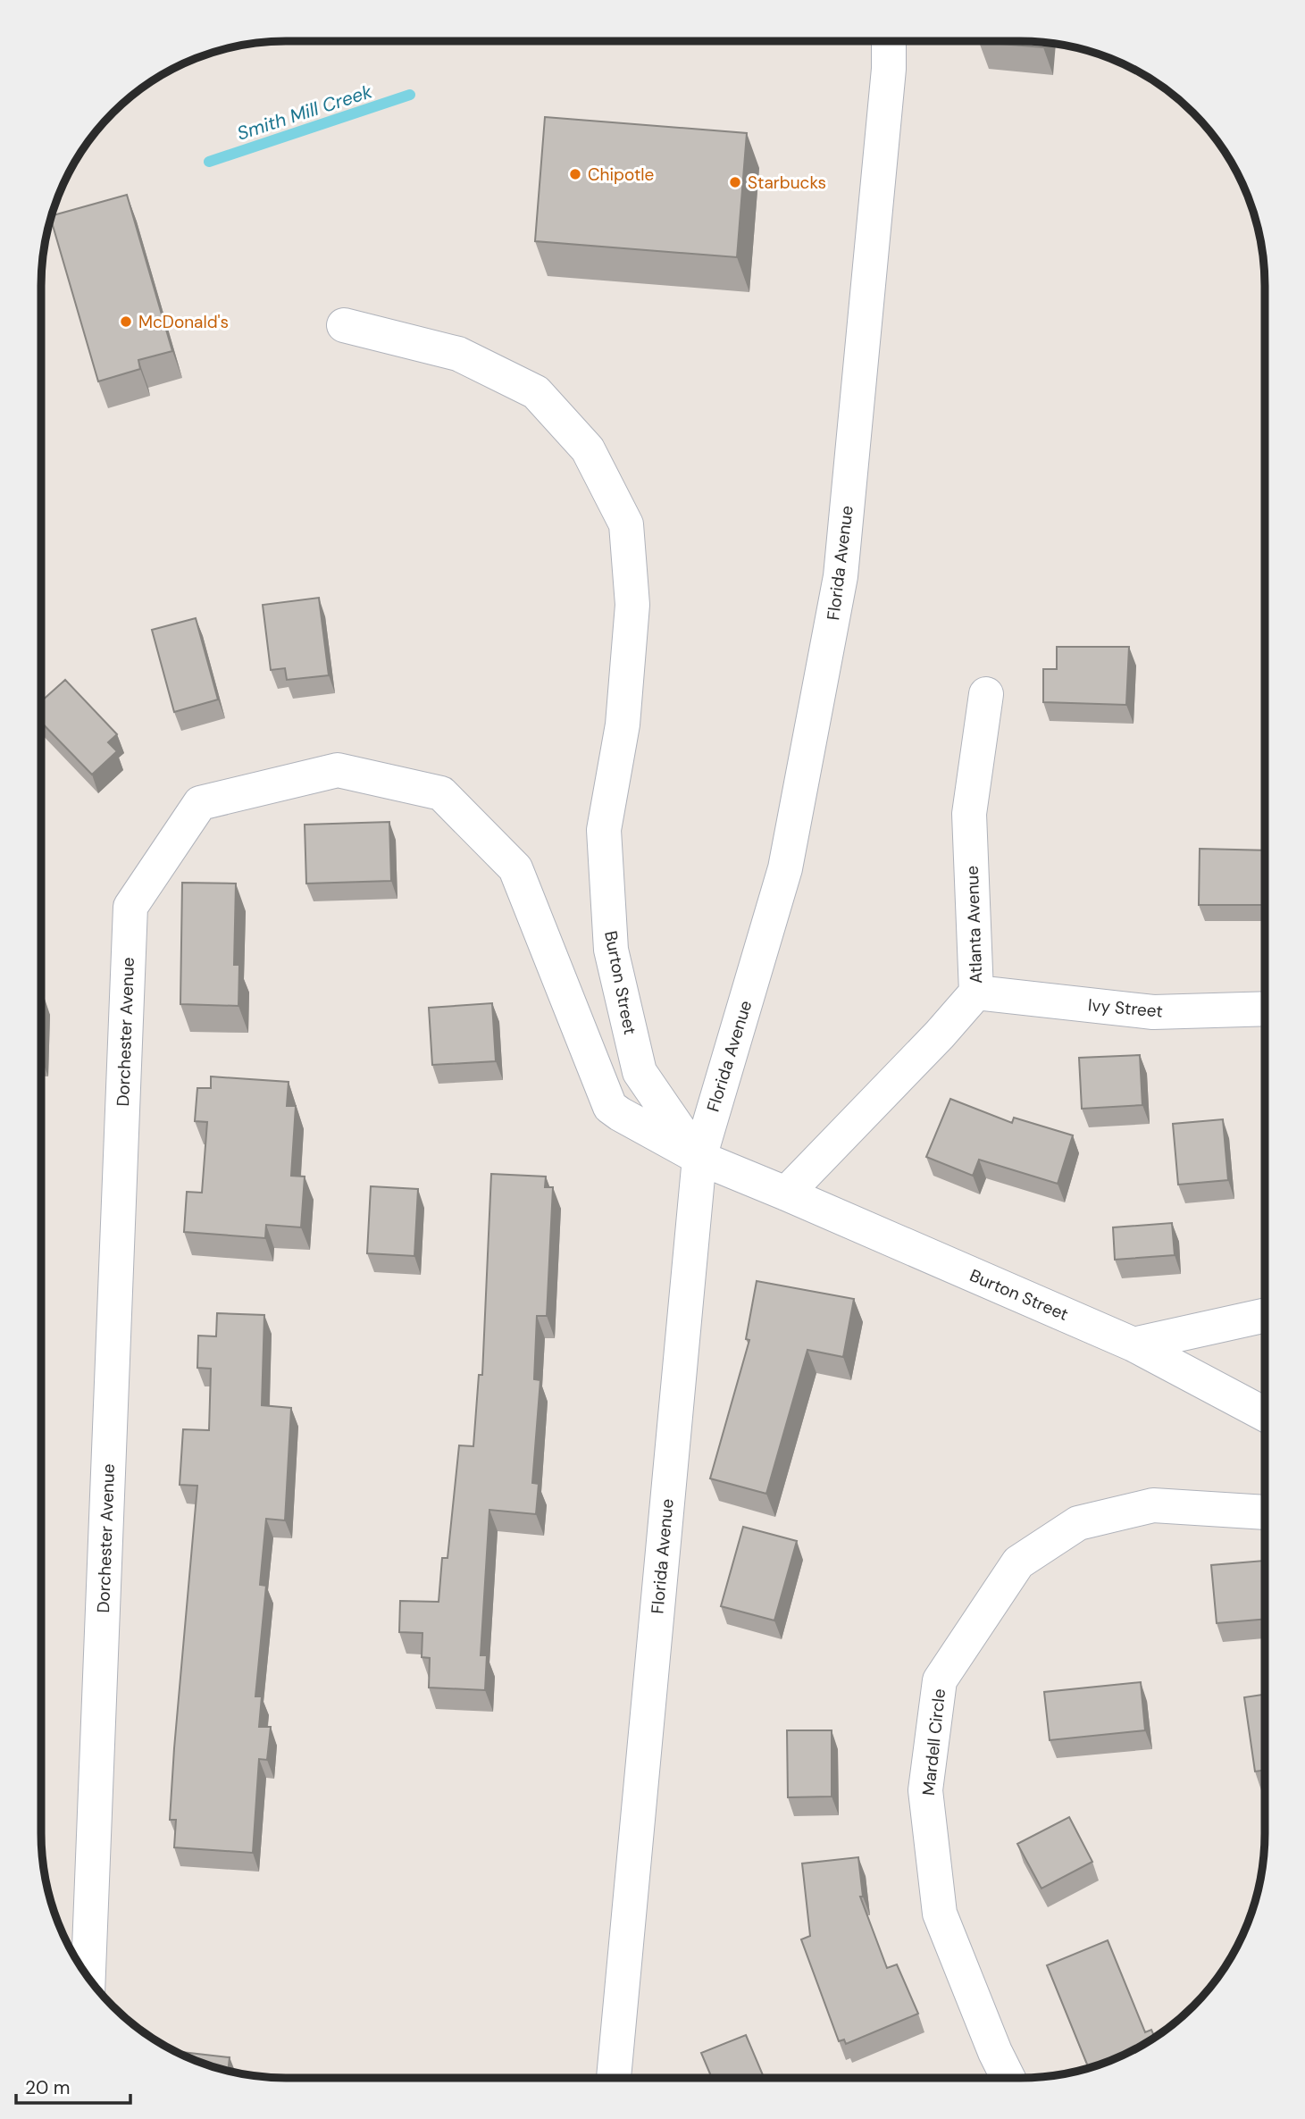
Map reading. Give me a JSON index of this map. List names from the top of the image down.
{
  "streets": {
    "street": [
      "Florida Avenue",
      "Atlanta Avenue",
      "Burton Street",
      "Ivy Street",
      "Dorchester Avenue",
      "Mardell Circle"
    ]
  },
  "crossings": [
    ["Florida Avenue", "Burton Street"],
    ["Florida Avenue", "Dorchester Avenue"],
    ["Atlanta Avenue", "Burton Street"],
    ["Atlanta Avenue", "Ivy Street"],
    ["Burton Street", "Dorchester Avenue"]
  ],
  "water": ["Smith Mill Creek"],
  "places": ["Chipotle", "Starbucks", "McDonald's"],
  "scale_bar": "20 m"
}
